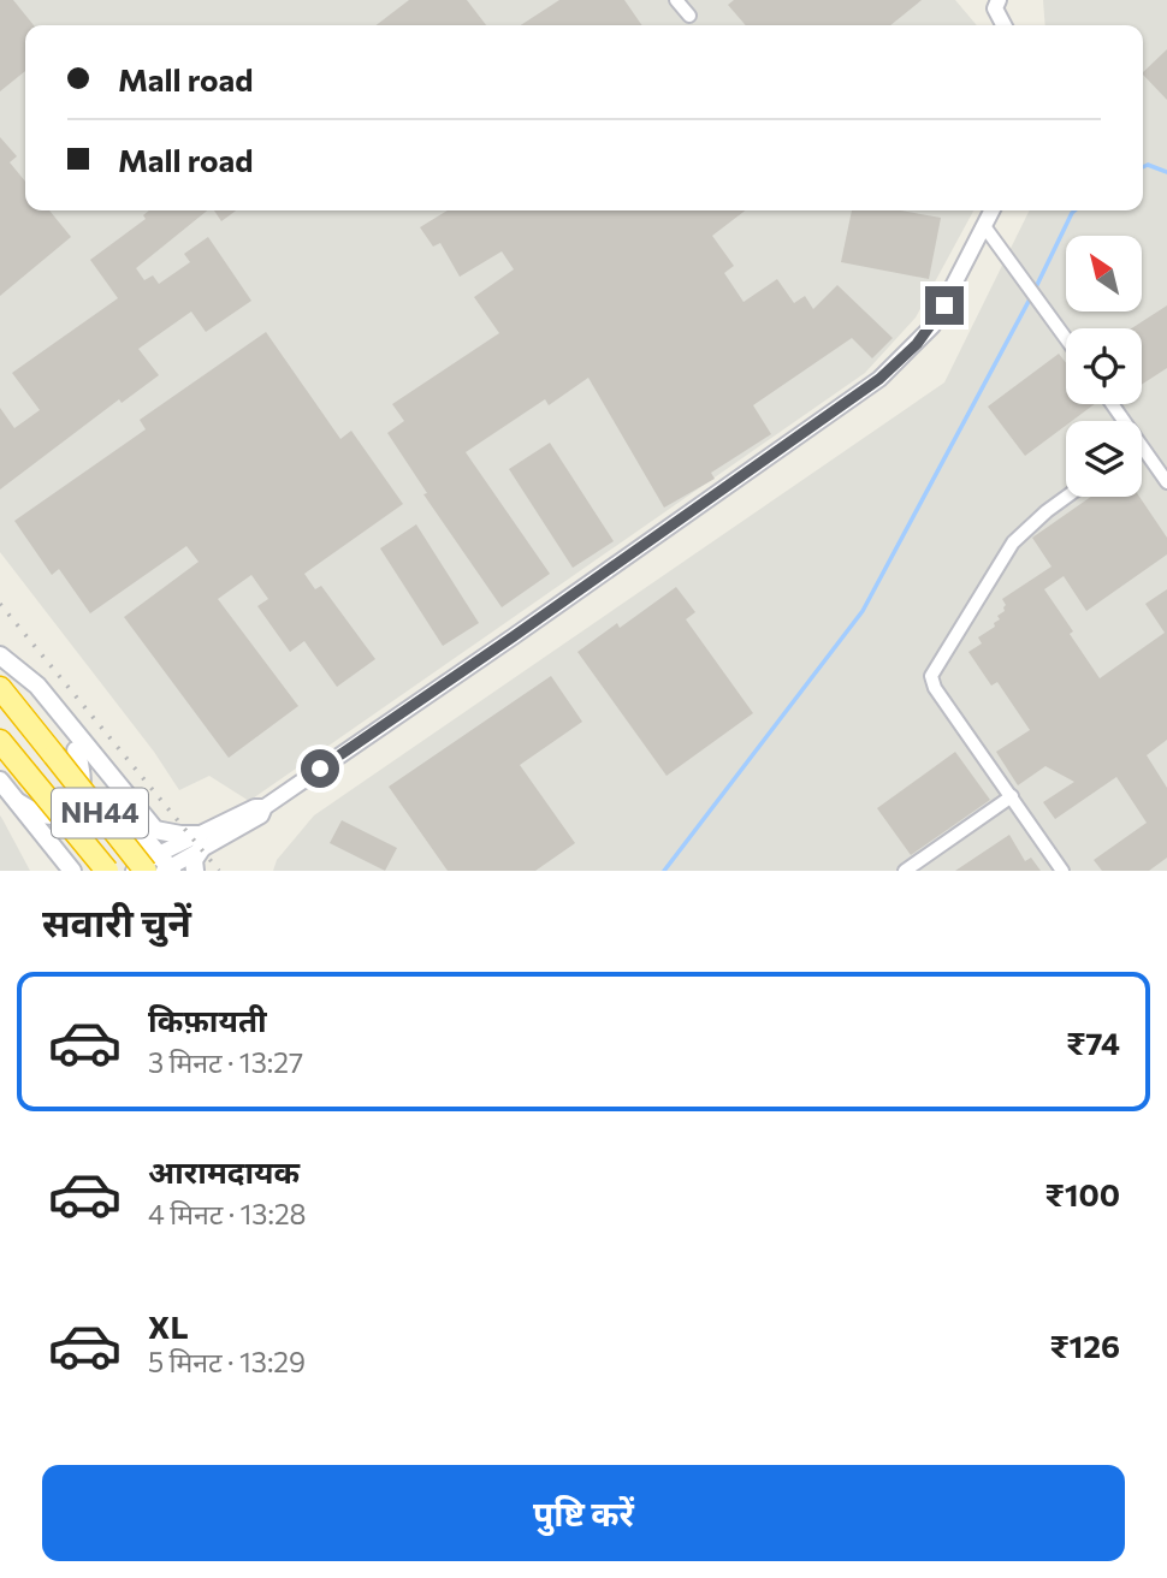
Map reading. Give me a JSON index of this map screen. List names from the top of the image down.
{
  "streets": {
    "highway": ["NH44"]
  },
  "north": "top left",
  "page": {
    "banner": ["Mall road", "Mall road"],
    "heading": "सवारी चुनें",
    "list": [
      {
        "name": "किफ़ायती",
        "note": "3 मिनट · 13:27",
        "value": "₹74"
      },
      {
        "name": "आरामदायक",
        "note": "4 मिनट · 13:28",
        "value": "₹100"
      },
      {
        "name": "XL",
        "note": "5 मिनट · 13:29",
        "value": "₹126"
      }
    ],
    "buttons": "पुष्टि करें"
  }
}
